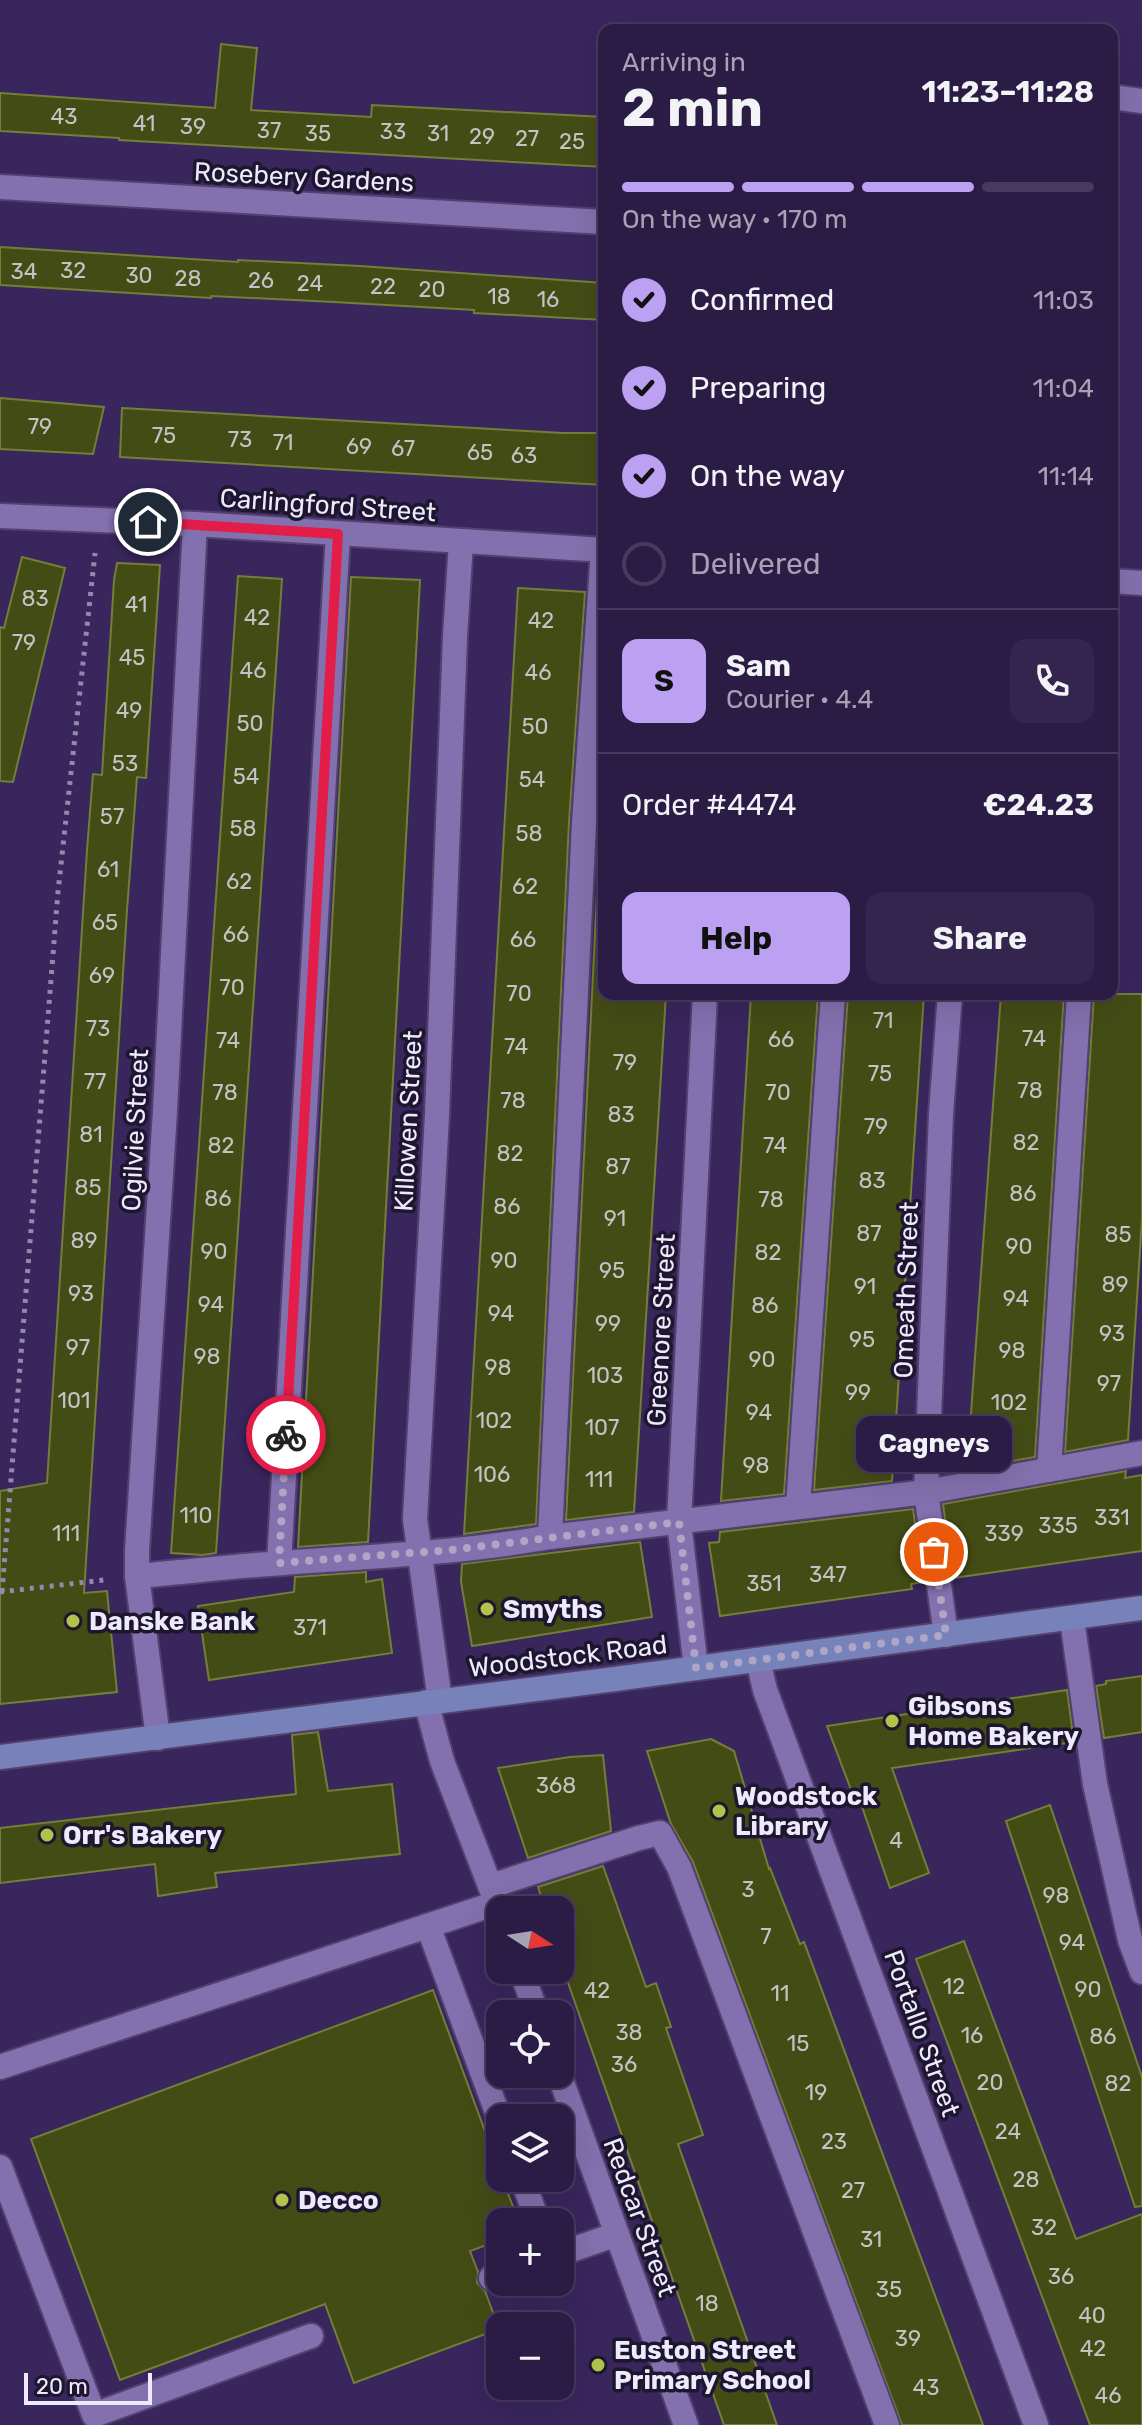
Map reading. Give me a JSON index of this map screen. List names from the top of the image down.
{
  "streets": {
    "street": [
      "Rosebery Gardens",
      "Carlingford Street",
      "Killowen Street",
      "Ogilvie Street",
      "Omeath Street",
      "Greenore Street",
      "Woodstock Road",
      "Portallo Street",
      "Redcar Street"
    ]
  },
  "crossings": [
    ["Carlingford Street", "Killowen Street"],
    ["Carlingford Street", "Ogilvie Street"],
    ["Killowen Street", "Woodstock Road"],
    ["Ogilvie Street", "Woodstock Road"],
    ["Omeath Street", "Woodstock Road"],
    ["Greenore Street", "Woodstock Road"],
    ["Woodstock Road", "Portallo Street"]
  ],
  "places": [
    "Cagneys",
    "Smyths",
    "Danske Bank",
    "Gibsons Home Bakery",
    "Woodstock Library",
    "Orr's Bakery",
    "Decco",
    "Euston Street Primary School"
  ],
  "house_numbers": [
    "43",
    "41",
    "39",
    "37",
    "33",
    "35",
    "31",
    "29",
    "27",
    "25",
    "32",
    "34",
    "30",
    "28",
    "26",
    "24",
    "22",
    "20",
    "18",
    "16",
    "79",
    "75",
    "73",
    "71",
    "69",
    "67",
    "65",
    "63",
    "83",
    "41",
    "42",
    "42",
    "79",
    "45",
    "46",
    "46",
    "49",
    "50",
    "50",
    "53",
    "54",
    "54",
    "57",
    "58",
    "58",
    "61",
    "62",
    "62",
    "65",
    "66",
    "66",
    "69",
    "70",
    "70",
    "71",
    "73",
    "74",
    "66",
    "74",
    "74",
    "79",
    "75",
    "77",
    "78",
    "78",
    "70",
    "78",
    "83",
    "79",
    "81",
    "82",
    "82",
    "74",
    "82",
    "87",
    "83",
    "85",
    "86",
    "86",
    "78",
    "86",
    "91",
    "87",
    "85",
    "89",
    "90",
    "90",
    "82",
    "90",
    "95",
    "89",
    "91",
    "93",
    "94",
    "94",
    "86",
    "94",
    "99",
    "93",
    "95",
    "97",
    "98",
    "98",
    "90",
    "98",
    "103",
    "97",
    "99",
    "101",
    "102",
    "94",
    "102",
    "107",
    "98",
    "106",
    "111",
    "110",
    "331",
    "335",
    "111",
    "339",
    "347",
    "351",
    "371",
    "368",
    "4",
    "3",
    "98",
    "7",
    "94",
    "12",
    "90",
    "42",
    "11",
    "38",
    "16",
    "86",
    "15",
    "36",
    "20",
    "82",
    "19",
    "24",
    "23",
    "28",
    "27",
    "32",
    "31",
    "36",
    "35",
    "18",
    "40",
    "39",
    "42",
    "43",
    "46"
  ],
  "scale_bar": "20 m",
  "north": "right",
  "page": {
    "heading": ["2 min", "Arriving in", "11:23–11:28"],
    "panel": [
      "Sam",
      "Courier · 4.4",
      "Order #4474",
      "€24.23"
    ],
    "bar": "On the way · 170 m",
    "list": [
      ["Confirmed", "11:03"],
      ["Preparing", "11:04"],
      ["On the way", "11:14"],
      "Delivered"
    ],
    "round": "S",
    "buttons": ["Help", "Share"],
    "bubble": "Cagneys",
    "map_buttons": ["+", "−"],
    "scale": "20 m"
  }
}
